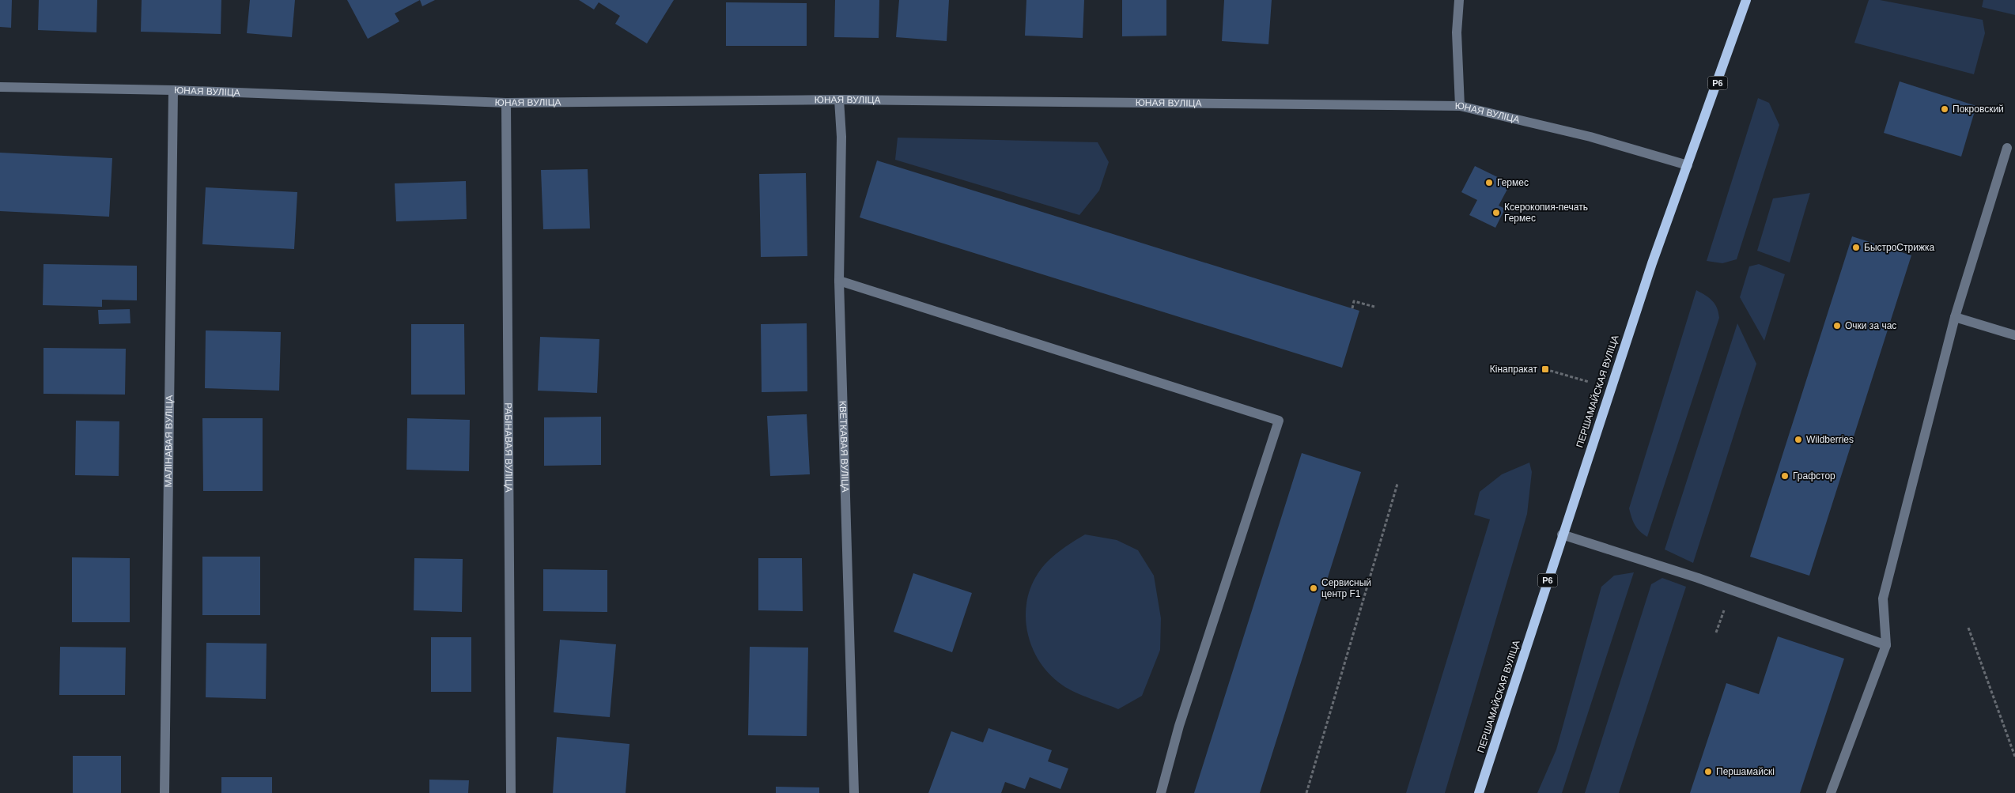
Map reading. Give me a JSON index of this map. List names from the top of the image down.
{
  "streets": {
    "main road": ["Р6", "ПЕРШАМАЙСКАЯ ВУЛІЦА"],
    "street": [
      "ЮНАЯ ВУЛІЦА",
      "МАЛІНАВАЯ ВУЛІЦА",
      "КВЕТКАВАЯ ВУЛІЦА",
      "РАБІНАВАЯ ВУЛІЦА"
    ]
  },
  "crossings": [
    ["ЮНАЯ ВУЛІЦА", "ПЕРШАМАЙСКАЯ ВУЛІЦА"],
    ["ЮНАЯ ВУЛІЦА", "МАЛІНАВАЯ ВУЛІЦА"],
    ["ЮНАЯ ВУЛІЦА", "КВЕТКАВАЯ ВУЛІЦА"],
    ["ЮНАЯ ВУЛІЦА", "РАБІНАВАЯ ВУЛІЦА"]
  ],
  "places": {
    "other": [
      "Покровский",
      "Гермес",
      "Ксерокопия-печать Гермес",
      "БыстроСтрижка",
      "Очки за час",
      "Wildberries",
      "Графстор",
      "Сервисный центр F1",
      "Першамайскі"
    ],
    "transit": ["Кінапракат"]
  }
}
